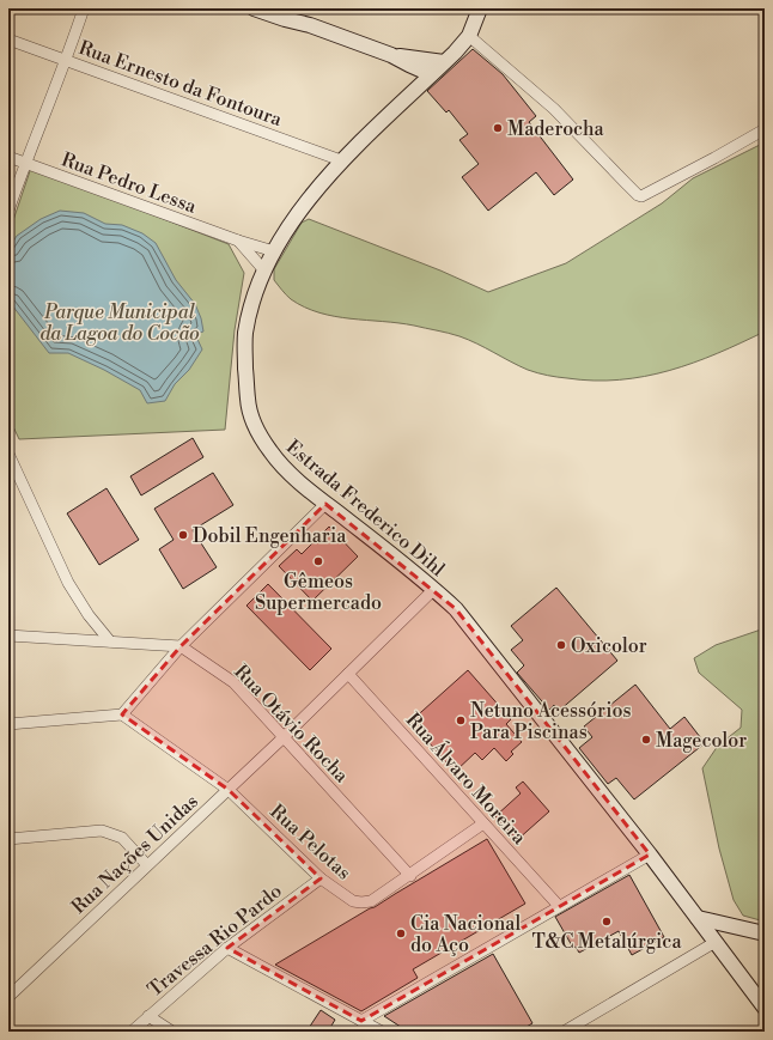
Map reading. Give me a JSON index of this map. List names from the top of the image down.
{
  "streets": {
    "main road": ["Estrada Frederico Dihl"],
    "street": [
      "Rua Ernesto da Fontoura",
      "Rua Pedro Lessa",
      "Rua Otávio Rocha",
      "Rua Álvaro Moreira",
      "Rua Pelotas",
      "Rua Nações Unidas",
      "Travessa Rio Pardo"
    ]
  },
  "crossings": [
    ["Rua Ernesto da Fontoura", "Estrada Frederico Dihl"],
    ["Rua Pedro Lessa", "Estrada Frederico Dihl"],
    ["Estrada Frederico Dihl", "Rua Nações Unidas"],
    ["Rua Otávio Rocha", "Rua Pelotas"],
    ["Rua Otávio Rocha", "Rua Nações Unidas"],
    ["Rua Álvaro Moreira", "Rua Pelotas"],
    ["Rua Álvaro Moreira", "Rua Nações Unidas"],
    ["Rua Pelotas", "Rua Nações Unidas"],
    ["Rua Pelotas", "Travessa Rio Pardo"]
  ],
  "parks": ["Parque Municipal da Lagoa do Cocão"],
  "places": [
    "Maderocha",
    "Dobil Engenharia",
    "Gêmeos Supermercado",
    "Oxicolor",
    "Netuno Acessórios Para Piscinas",
    "Magecolor",
    "T&C Metalúrgica",
    "Cia Nacional do Aço"
  ]
}
